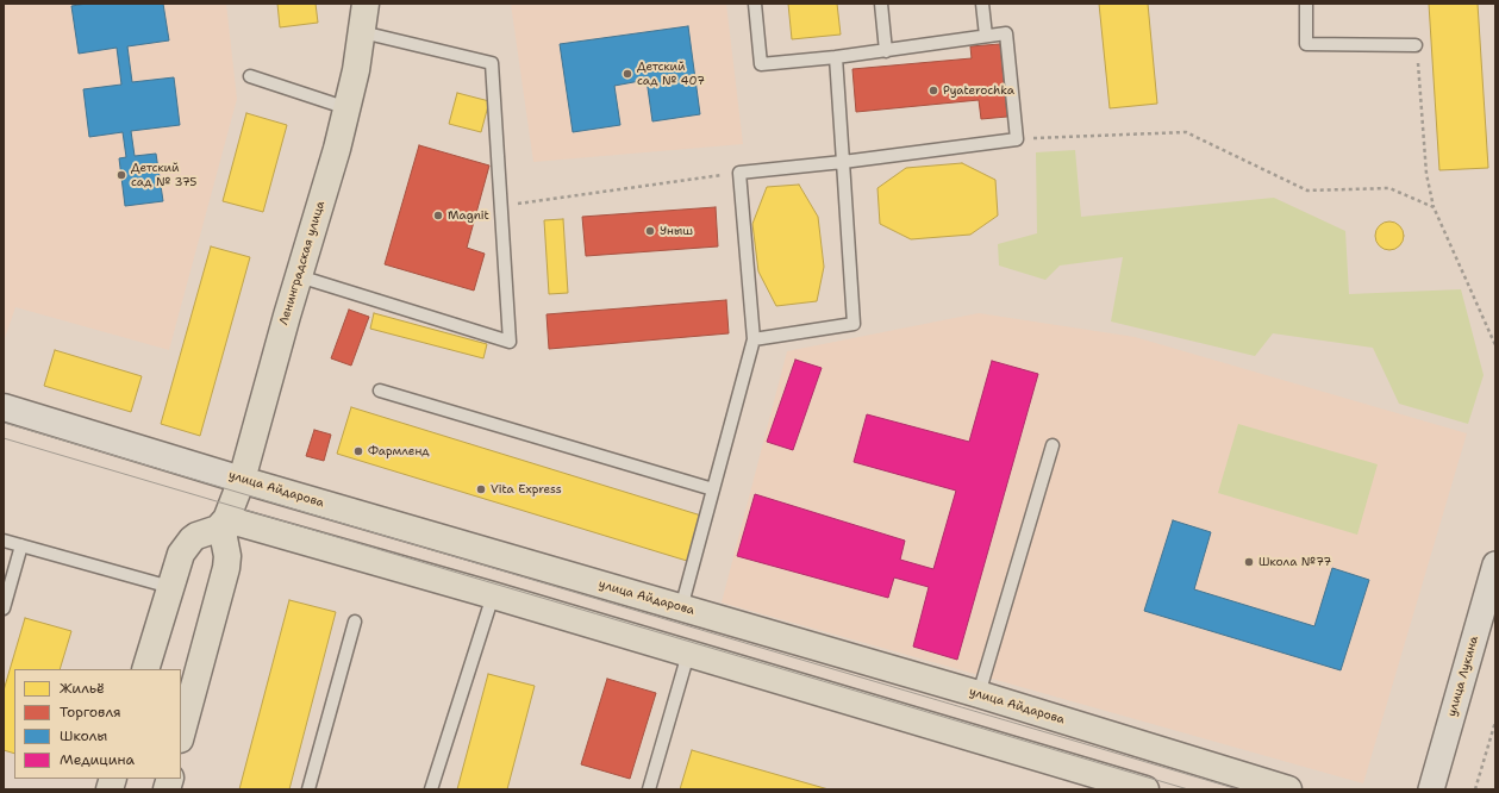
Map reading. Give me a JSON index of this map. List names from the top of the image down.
{
  "streets": {
    "main road": ["Ленинградская улица", "улица Айдарова"],
    "street": ["улица Лукина"]
  },
  "crossings": [
    ["Ленинградская улица", "улица Айдарова"]
  ],
  "places": [
    "Детский сад № 407",
    "Pyaterochka",
    "Детский сад № 375",
    "Magnit",
    "Уныш",
    "Фармленд",
    "Vita Express",
    "Школа №77"
  ],
  "legend": [
    "Жильё",
    "Торговля",
    "Школы",
    "Медицина"
  ]
}
